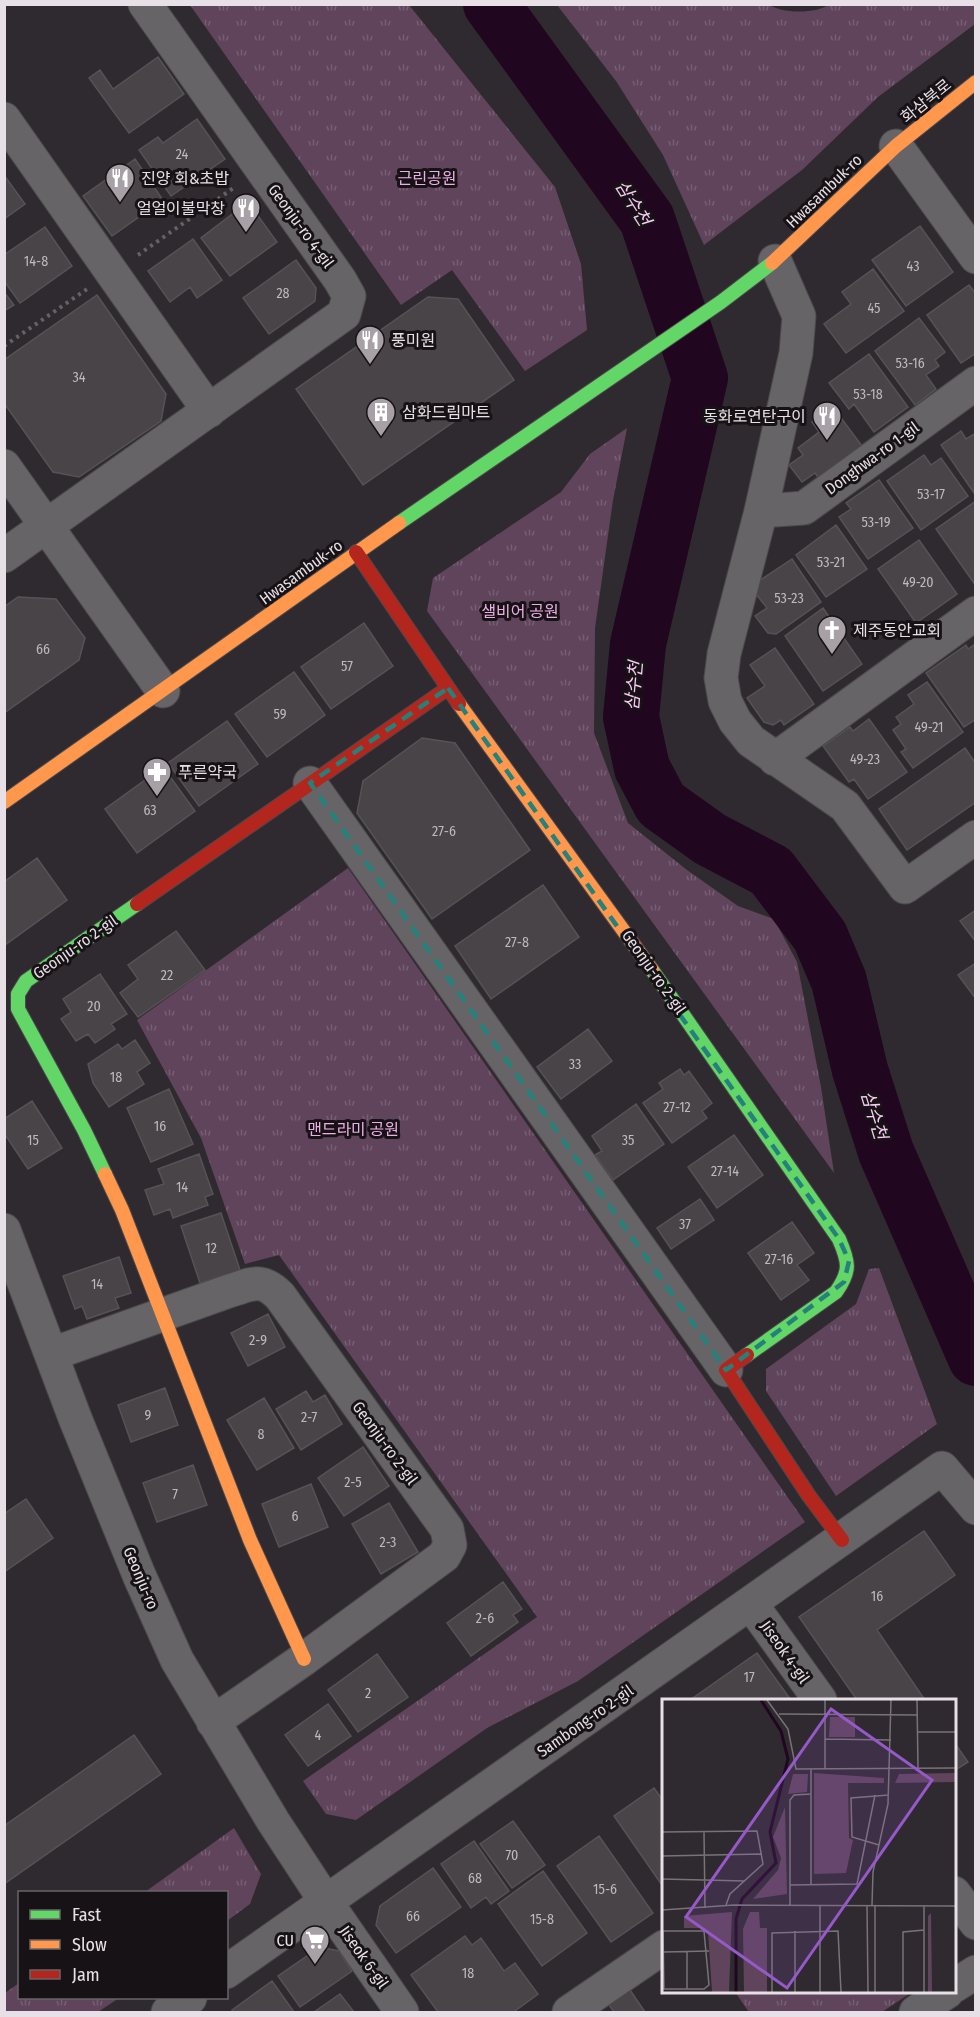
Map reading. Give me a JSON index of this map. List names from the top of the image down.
{
  "streets": {
    "street": [
      "화삼북로",
      "Hwasambuk-ro",
      "Geonju-ro 4-gil",
      "Donghwa-ro 1-gil",
      "Geonju-ro 2-gil",
      "Geonju-ro",
      "Jiseok 4-gil",
      "Sambong-ro 2-gil",
      "Jiseok 6-gil"
    ]
  },
  "crossings": [
    ["화삼북로", "Hwasambuk-ro"],
    ["Geonju-ro 2-gil", "Geonju-ro"],
    ["Geonju-ro", "Sambong-ro 2-gil"],
    ["Geonju-ro", "Jiseok 6-gil"],
    ["Jiseok 4-gil", "Sambong-ro 2-gil"],
    ["Sambong-ro 2-gil", "Jiseok 6-gil"]
  ],
  "water": ["삼수천"],
  "parks": ["근린공원", "샐비어 공원", "맨드라미 공원"],
  "places": {
    "restaurant": [
      "진양 회&초밥",
      "얼얼이불막창",
      "풍미원",
      "동화로연탄구이"
    ],
    "building": ["삼화드림마트"],
    "church": ["제주동안교회"],
    "pharmacy": ["푸른약국"],
    "supermarket": ["CU"]
  },
  "house_numbers": [
    "24",
    "14-8",
    "43",
    "28",
    "45",
    "53-16",
    "34",
    "53-18",
    "53-17",
    "53-19",
    "53-21",
    "49-20",
    "53-23",
    "66",
    "57",
    "59",
    "49-21",
    "49-23",
    "63",
    "27-6",
    "27-8",
    "22",
    "20",
    "33",
    "18",
    "27-12",
    "16",
    "15",
    "35",
    "27-14",
    "14",
    "37",
    "12",
    "27-16",
    "14",
    "2-9",
    "9",
    "2-7",
    "8",
    "2-5",
    "7",
    "6",
    "2-3",
    "16",
    "2-6",
    "17",
    "2",
    "4",
    "70",
    "68",
    "15-6",
    "66",
    "15-8",
    "18"
  ],
  "legend": ["Fast", "Slow", "Jam"]
}
